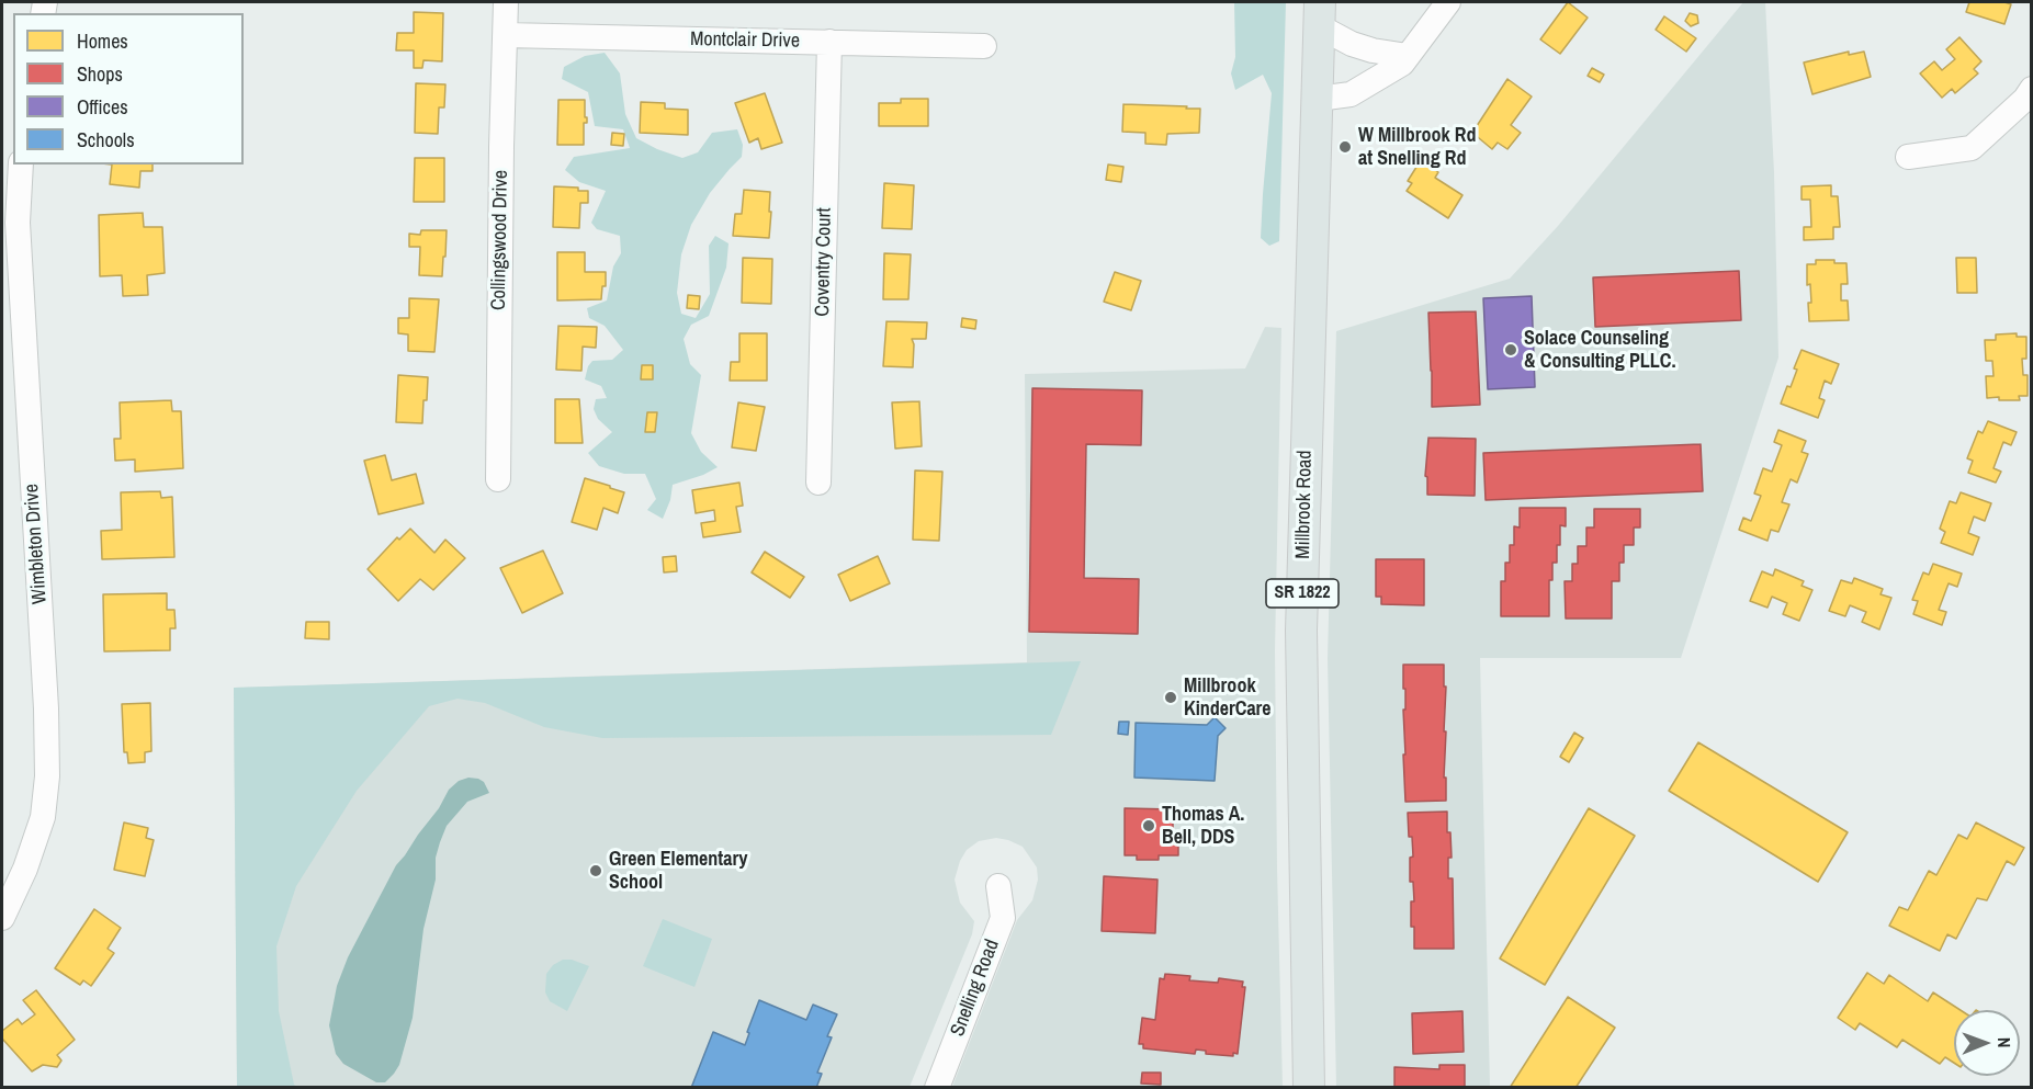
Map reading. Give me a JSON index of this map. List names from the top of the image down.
{
  "streets": {
    "main road": ["Millbrook Road", "SR 1822"],
    "street": [
      "Montclair Drive",
      "Collingswood Drive",
      "Coventry Court",
      "Wimbleton Drive",
      "Snelling Road"
    ]
  },
  "crossings": [
    ["Montclair Drive", "Collingswood Drive"],
    ["Montclair Drive", "Coventry Court"]
  ],
  "places": [
    "W Millbrook Rd at Snelling Rd",
    "Solace Counseling & Consulting PLLC.",
    "Millbrook KinderCare",
    "Thomas A. Bell, DDS",
    "Green Elementary School"
  ],
  "legend": [
    "Homes",
    "Shops",
    "Offices",
    "Schools"
  ],
  "north": "right"
}
